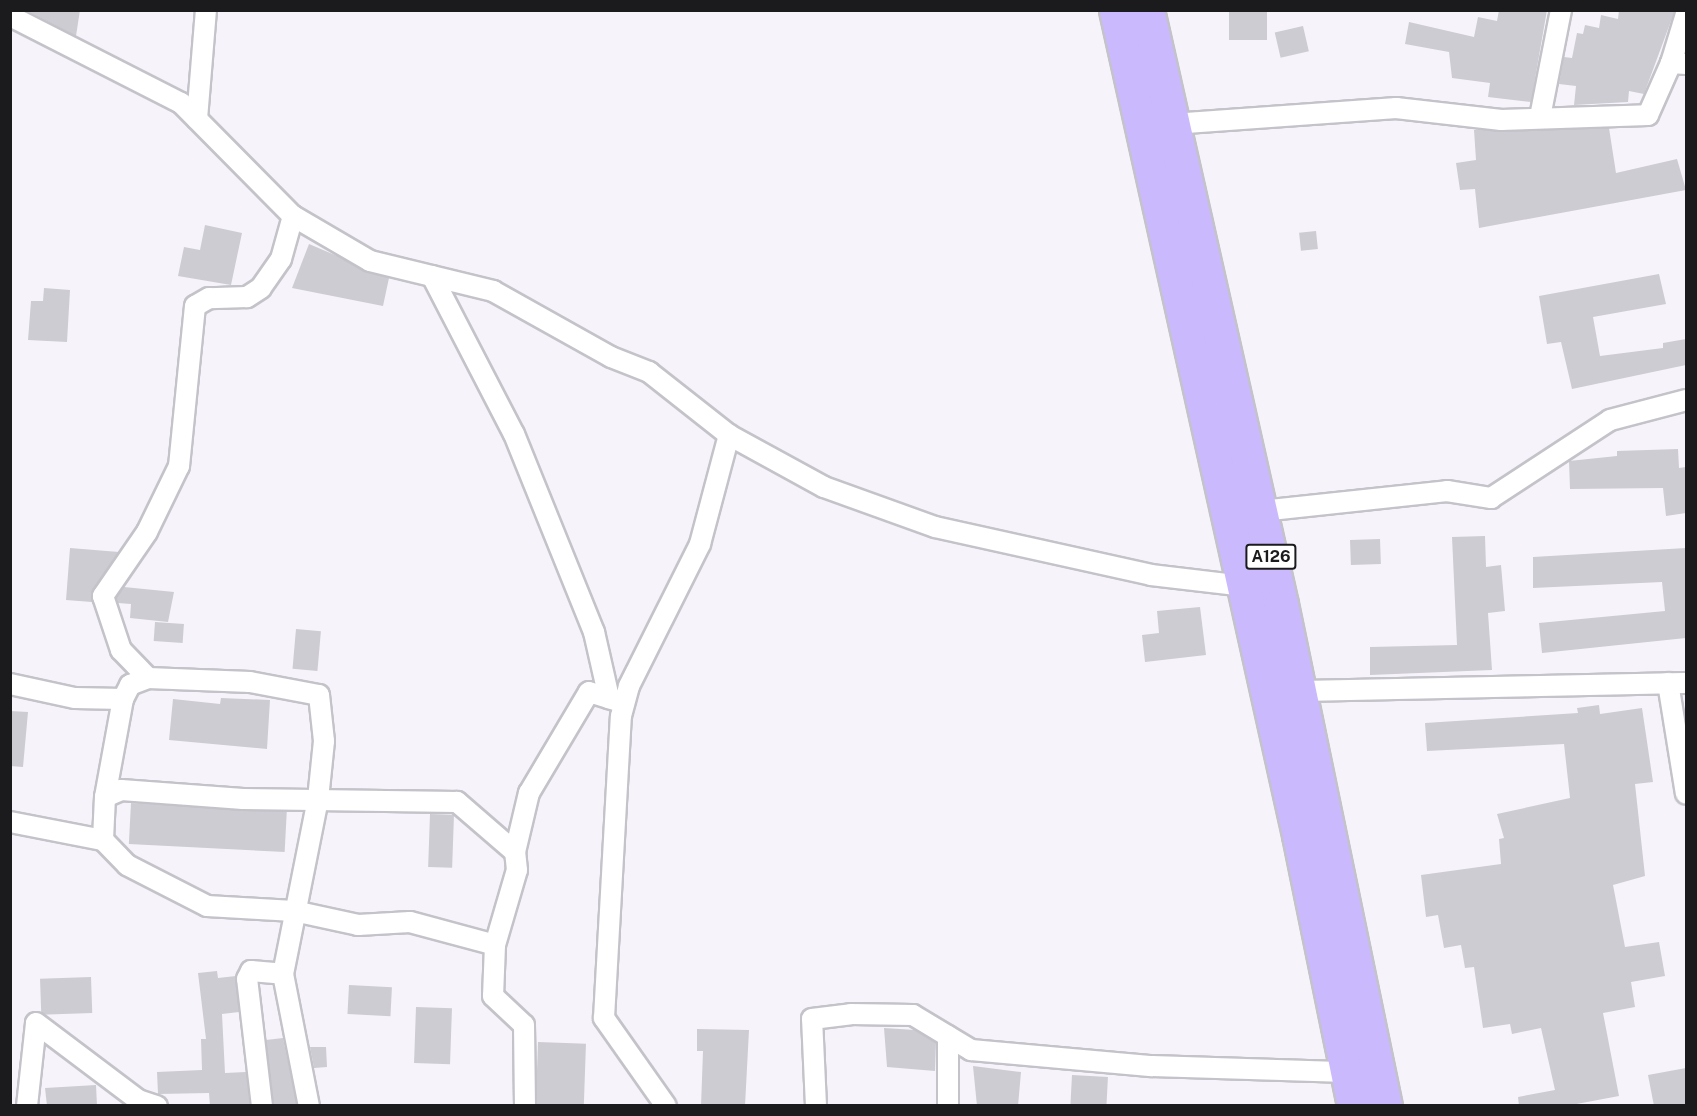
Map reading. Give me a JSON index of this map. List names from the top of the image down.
{
  "streets": {
    "highway": ["A126"]
  }
}
